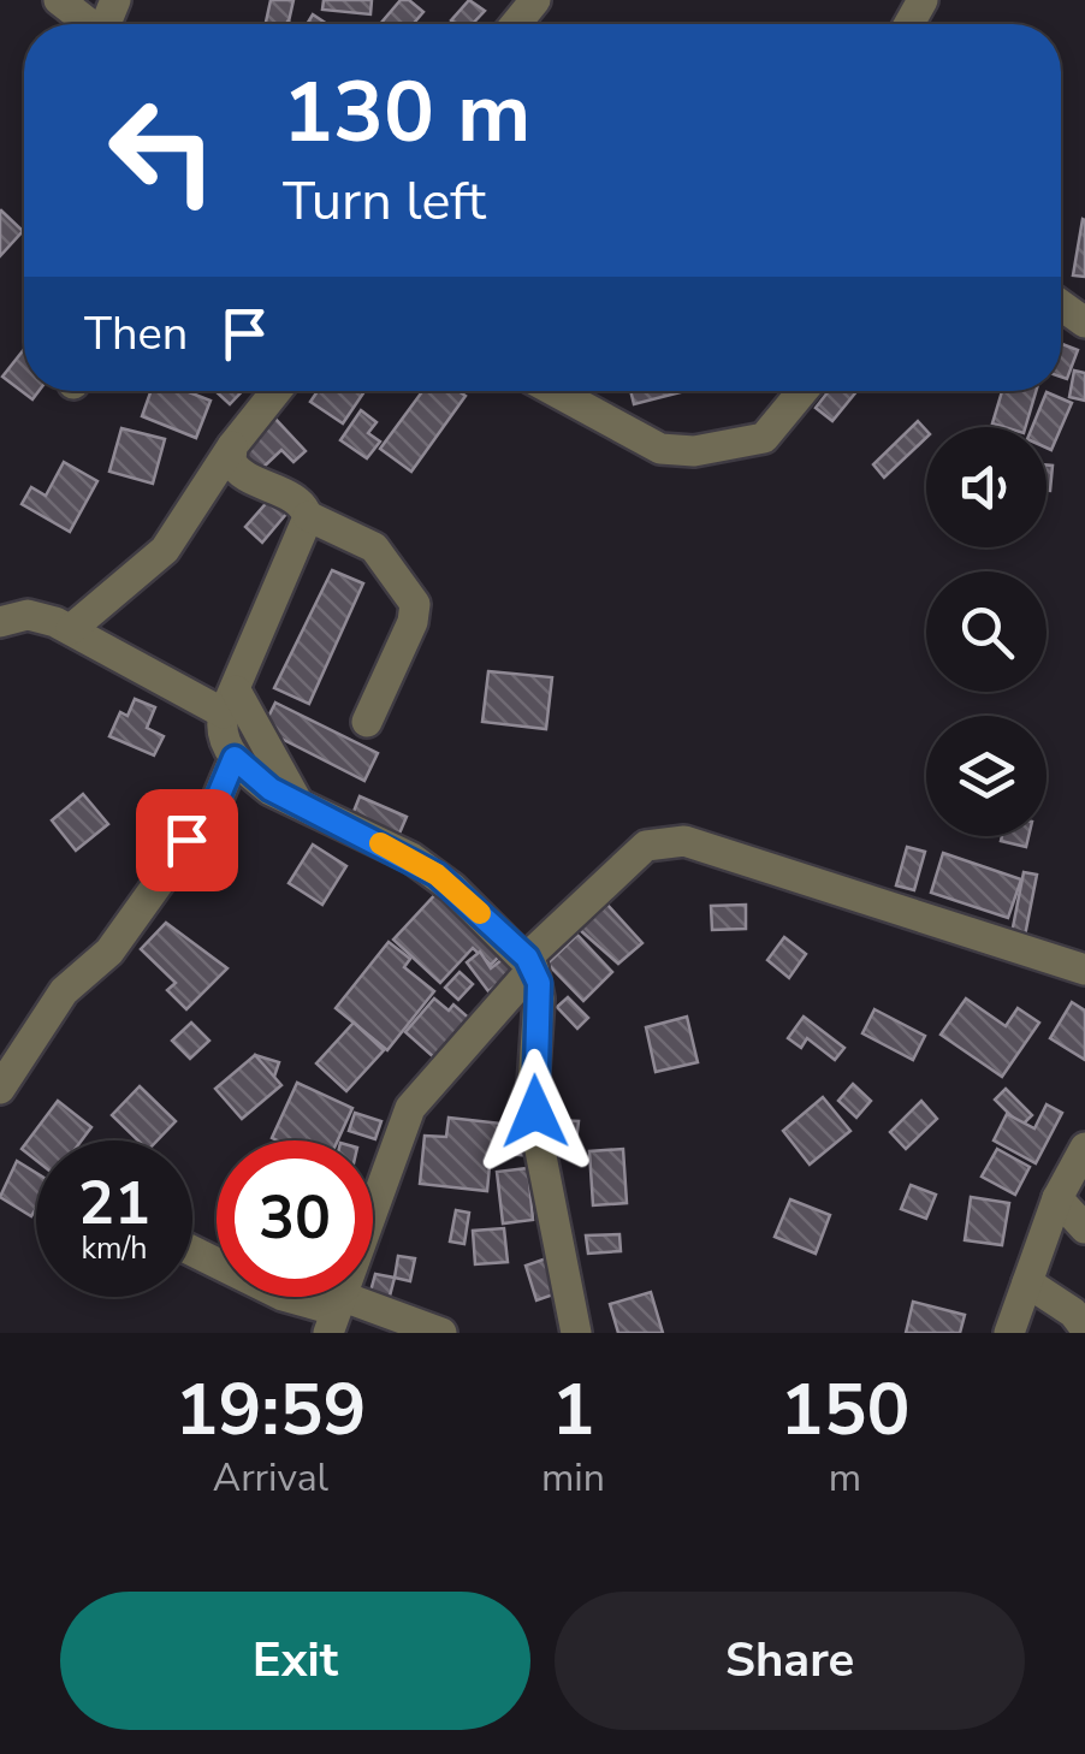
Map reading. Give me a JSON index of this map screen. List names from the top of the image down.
{
  "page": {
    "turn": ["130 m", "Turn left"],
    "then": "Then",
    "speed": "21 km/h",
    "limit": "30",
    "eta": [
      "19:59",
      "Arrival",
      "1",
      "min",
      "150",
      "m"
    ],
    "buttons": ["Exit", "Share"]
  }
}
